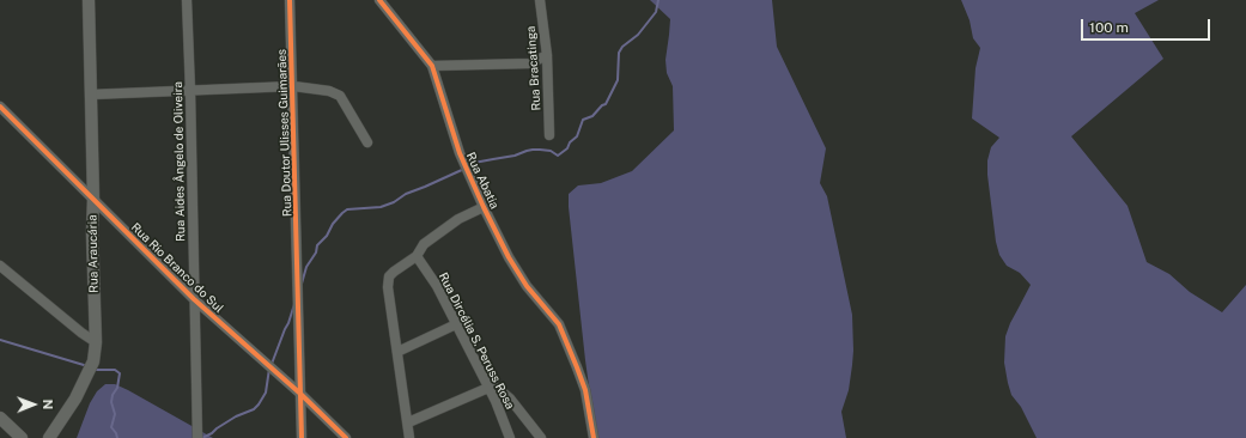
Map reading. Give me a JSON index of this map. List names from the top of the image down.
{
  "streets": {
    "street": [
      "Rua Bracatinga",
      "Rua Doutor Ulisses Guimarães",
      "Rua Aides Ângelo de Oliveira",
      "Rua Abatia",
      "Rua Araucária",
      "Rua Rio Branco do Sul",
      "Rua Dircélia S. Peruss Rosa"
    ]
  },
  "crossings": [
    ["Rua Doutor Ulisses Guimarães", "Rua Rio Branco do Sul"],
    ["Rua Aides Ângelo de Oliveira", "Rua Rio Branco do Sul"],
    ["Rua Araucária", "Rua Rio Branco do Sul"]
  ],
  "scale_bar": "100 m",
  "north": "right"
}
